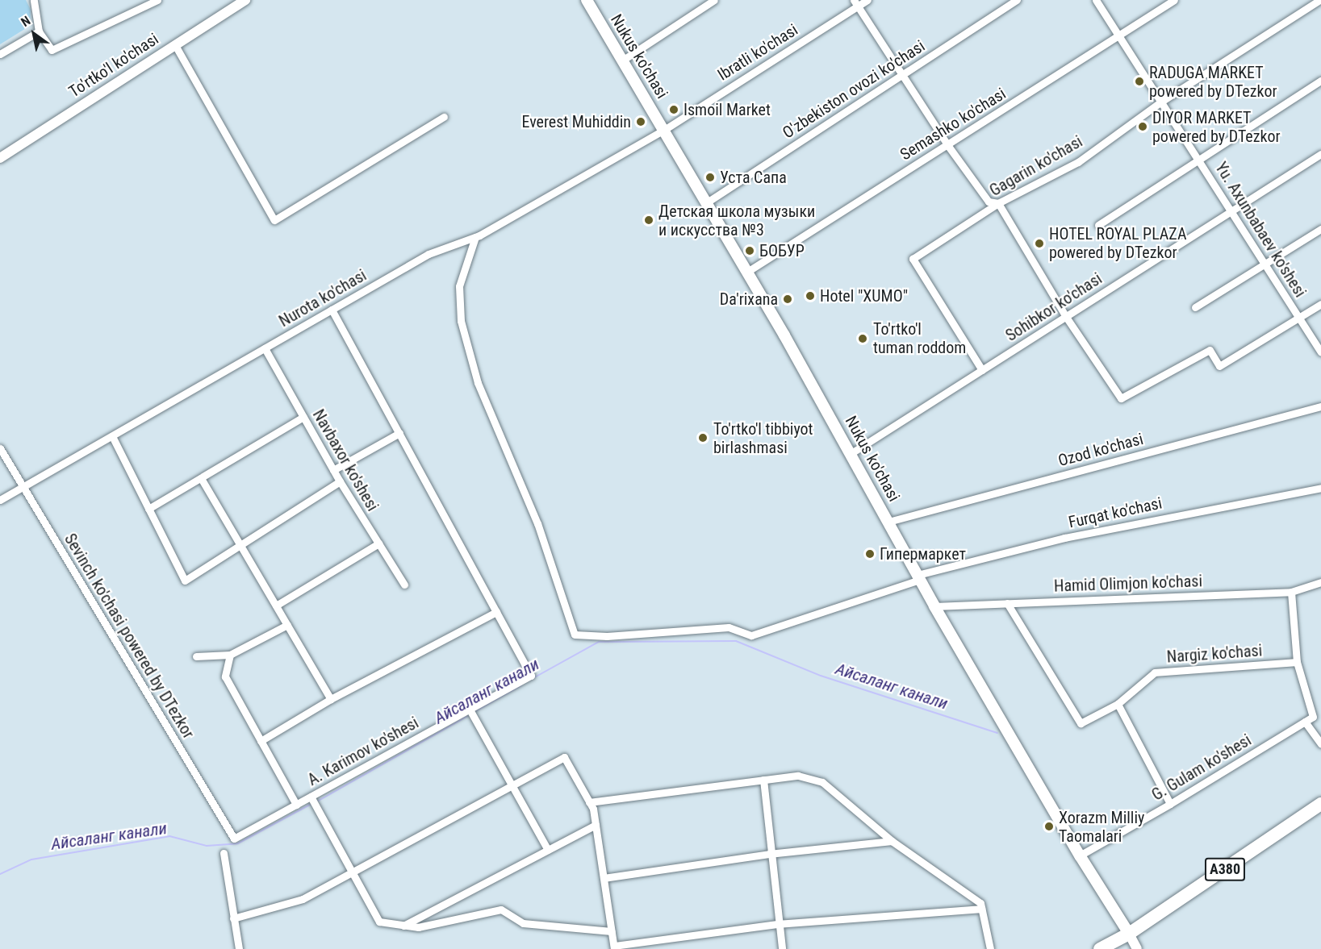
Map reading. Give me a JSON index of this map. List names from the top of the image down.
{
  "streets": {
    "highway": ["A380"],
    "main road": ["Nukus ko'chasi"],
    "street": [
      "Ibratli ko'chasi",
      "To'rtko'l ko'chasi",
      "O'zbekiston ovozi ko'chasi",
      "Semashko ko'chasi",
      "Gagarin ko'chasi",
      "Yu. Axunbabaev ko'shesi",
      "Nurota ko'chasi",
      "Sohibkor ko'chasi",
      "Ozod ko'chasi",
      "Navbaxor ko'shesi",
      "Furqat ko'chasi",
      "Hamid Olimjon ko'chasi",
      "Sevinch ko'chasi powered by DTezkor",
      "Nargiz ko'chasi",
      "A. Karimov ko'shesi",
      "G. Gulam ko'shesi"
    ]
  },
  "crossings": [
    ["Ibratli ko'chasi", "Nukus ko'chasi"],
    ["Ibratli ko'chasi", "Nurota ko'chasi"],
    ["Nukus ko'chasi", "O'zbekiston ovozi ko'chasi"],
    ["Nukus ko'chasi", "Semashko ko'chasi"],
    ["Nukus ko'chasi", "Nurota ko'chasi"],
    ["Nukus ko'chasi", "Sohibkor ko'chasi"],
    ["Nukus ko'chasi", "Ozod ko'chasi"],
    ["Nukus ko'chasi", "Furqat ko'chasi"],
    ["Nukus ko'chasi", "Hamid Olimjon ko'chasi"],
    ["Nukus ko'chasi", "G. Gulam ko'shesi"],
    ["Nukus ko'chasi", "A380"],
    ["Semashko ko'chasi", "Yu. Axunbabaev ko'shesi"],
    ["Gagarin ko'chasi", "Yu. Axunbabaev ko'shesi"],
    ["Gagarin ko'chasi", "Sohibkor ko'chasi"],
    ["Yu. Axunbabaev ko'shesi", "Sohibkor ko'chasi"],
    ["Nurota ko'chasi", "Navbaxor ko'shesi"],
    ["Nurota ko'chasi", "Furqat ko'chasi"],
    ["Nurota ko'chasi", "Sevinch ko'chasi powered by DTezkor"],
    ["Hamid Olimjon ko'chasi", "Nargiz ko'chasi"],
    ["Sevinch ko'chasi powered by DTezkor", "A. Karimov ko'shesi"],
    ["Nargiz ko'chasi", "G. Gulam ko'shesi"]
  ],
  "water": ["Айсаланг канали"],
  "places": [
    "RADUGA MARKET powered by DTezkor",
    "Ismoil Market",
    "Everest Muhiddin",
    "DIYOR MARKET powered by DTezkor",
    "Уста Сапа",
    "Детская школа музыки и искусства №3",
    "HOTEL ROYAL PLAZA powered by DTezkor",
    "БОБУР",
    "Hotel \"XUMO\"",
    "Da'rixana",
    "To'rtko'l tuman roddom",
    "To'rtko'l tibbiyot birlashmasi",
    "Гипермаркет",
    "Xorazm Milliy Taomalari"
  ],
  "north": "top left"
}
